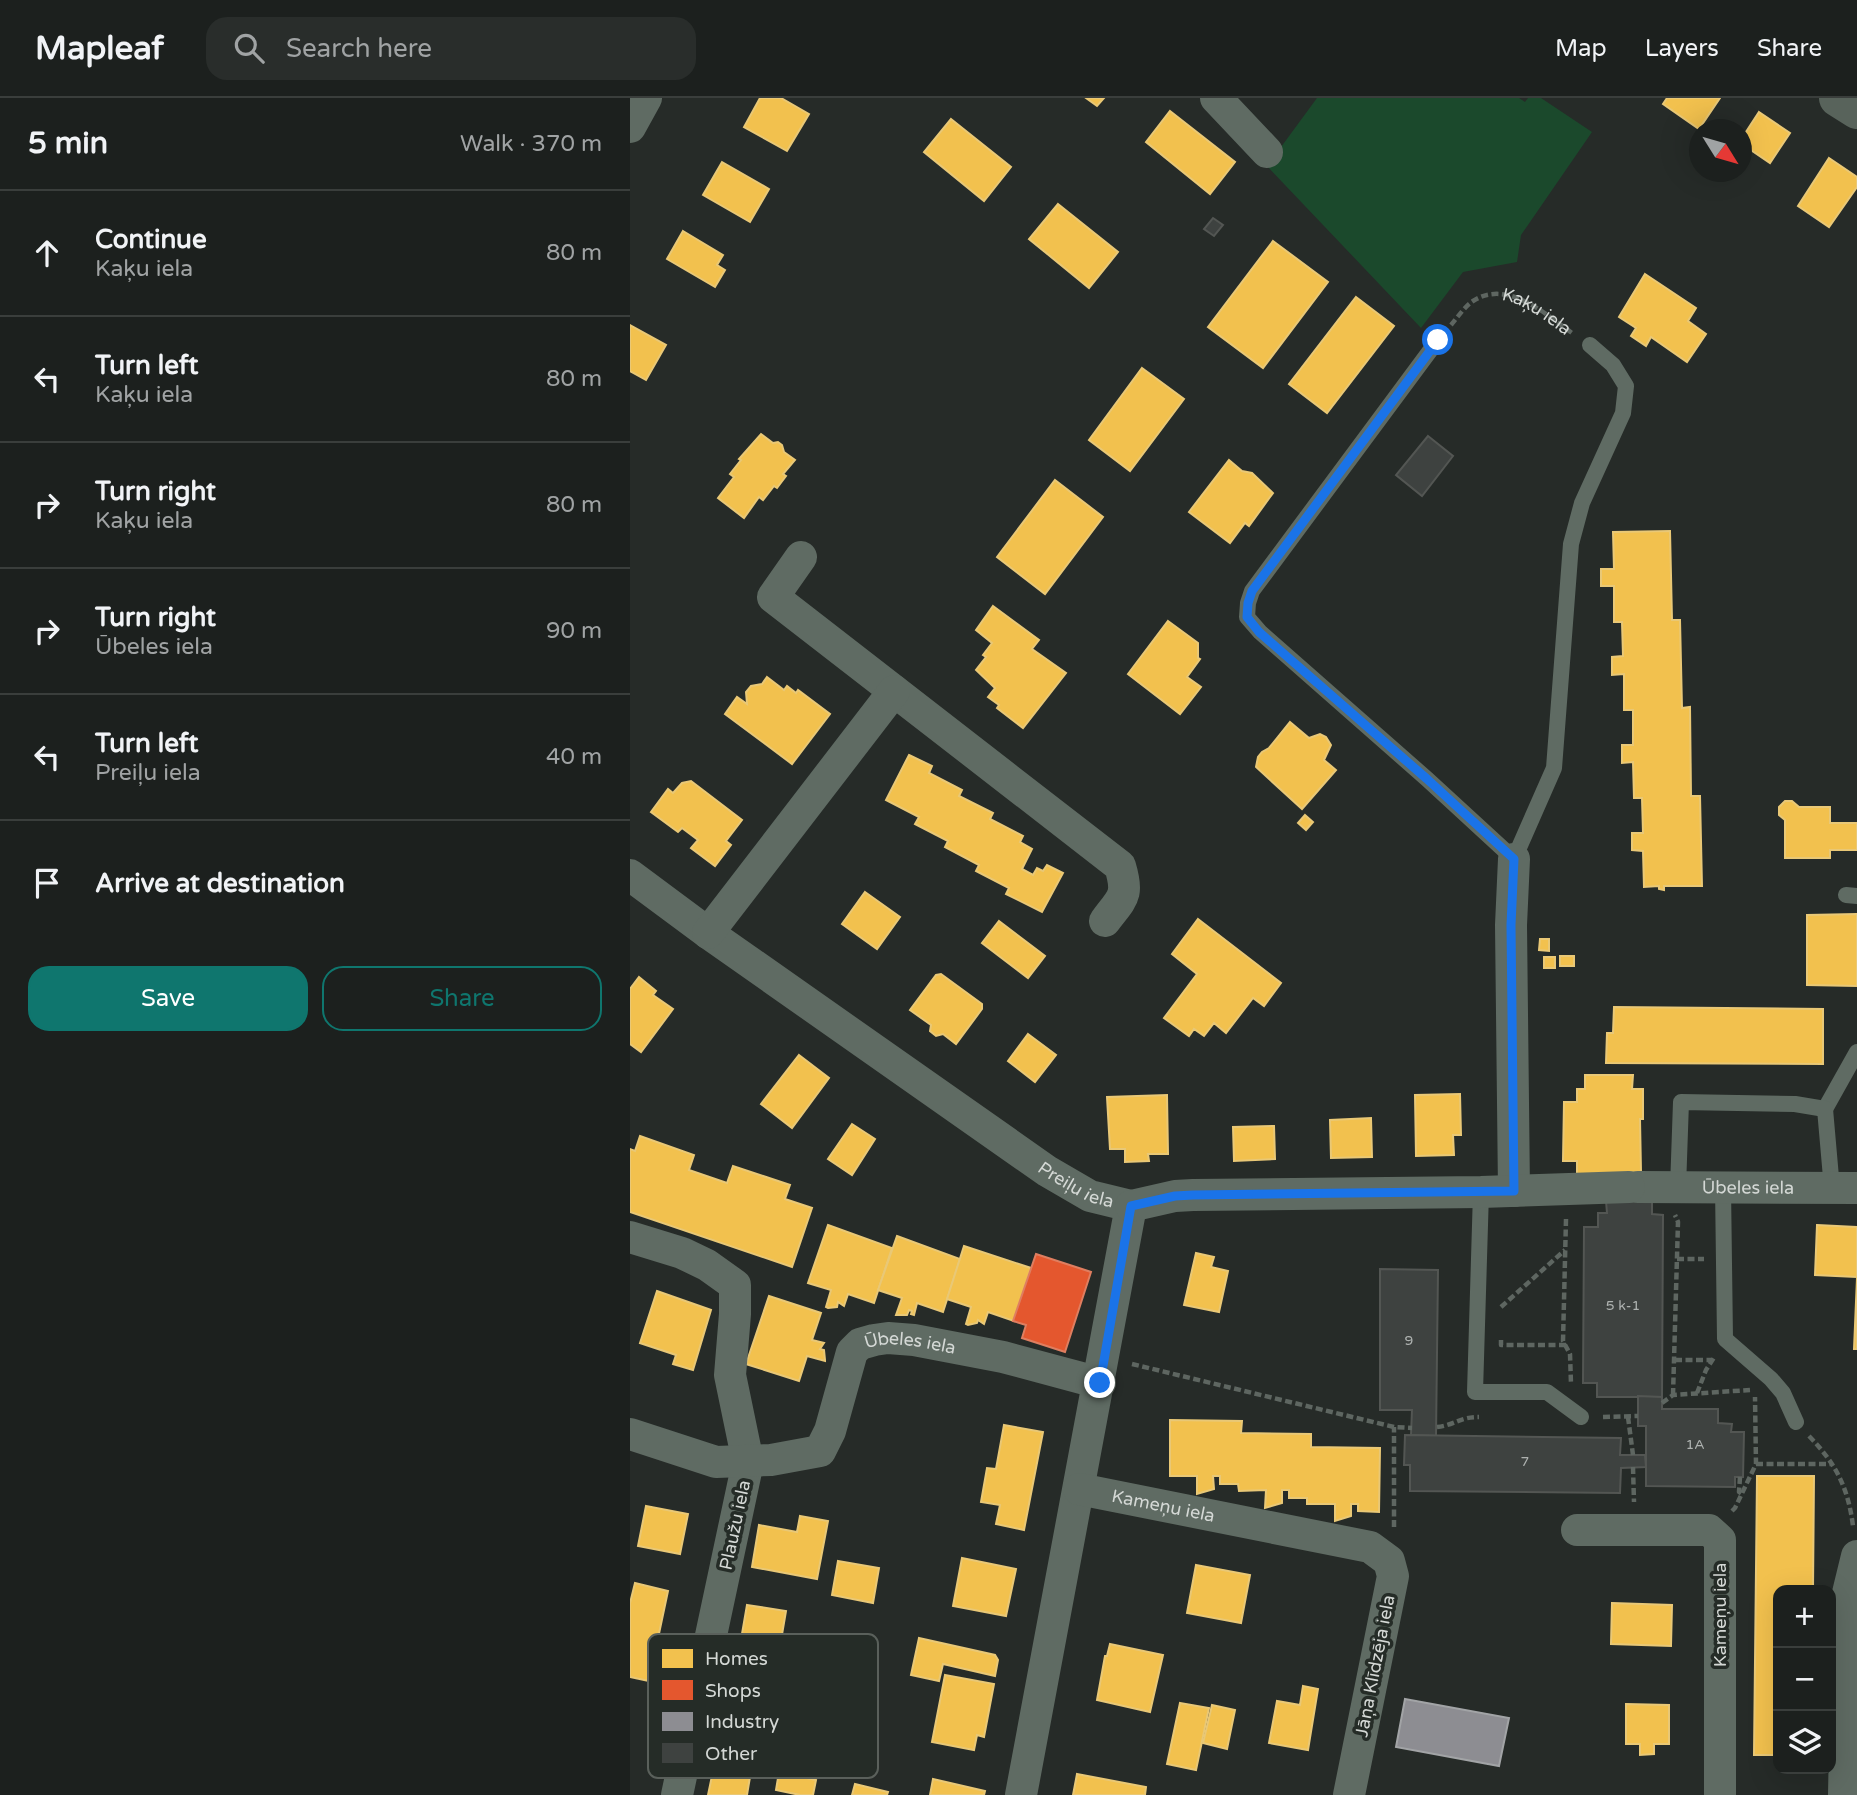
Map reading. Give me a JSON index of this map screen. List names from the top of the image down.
{
  "streets": {
    "street": [
      "Kaķu iela",
      "Preiļu iela",
      "Ūbeles iela",
      "Kameņu iela",
      "Plaužu iela",
      "Jāņa Klīdzēja iela"
    ]
  },
  "crossings": [
    ["Kaķu iela", "Ūbeles iela"],
    ["Preiļu iela", "Ūbeles iela"],
    ["Preiļu iela", "Kameņu iela"],
    ["Ūbeles iela", "Plaužu iela"],
    ["Kameņu iela", "Jāņa Klīdzēja iela"]
  ],
  "house_numbers": [
    "5 k-1",
    "9",
    "1A",
    "7"
  ],
  "legend": [
    "Homes",
    "Shops",
    "Industry",
    "Other"
  ],
  "north": "bottom right",
  "page": {
    "header": "Mapleaf",
    "search": "Search here",
    "nav": ["Map", "Layers", "Share"],
    "heading": ["5 min", "Walk · 370 m"],
    "list": [
      ["Continue", "Kaķu iela", "80 m"],
      ["Turn left", "Kaķu iela", "80 m"],
      ["Turn right", "Kaķu iela", "80 m"],
      ["Turn right", "Ūbeles iela", "90 m"],
      ["Turn left", "Preiļu iela", "40 m"],
      "Arrive at destination"
    ],
    "buttons": ["Save", "Share"],
    "map_buttons": ["+", "−"]
  }
}
